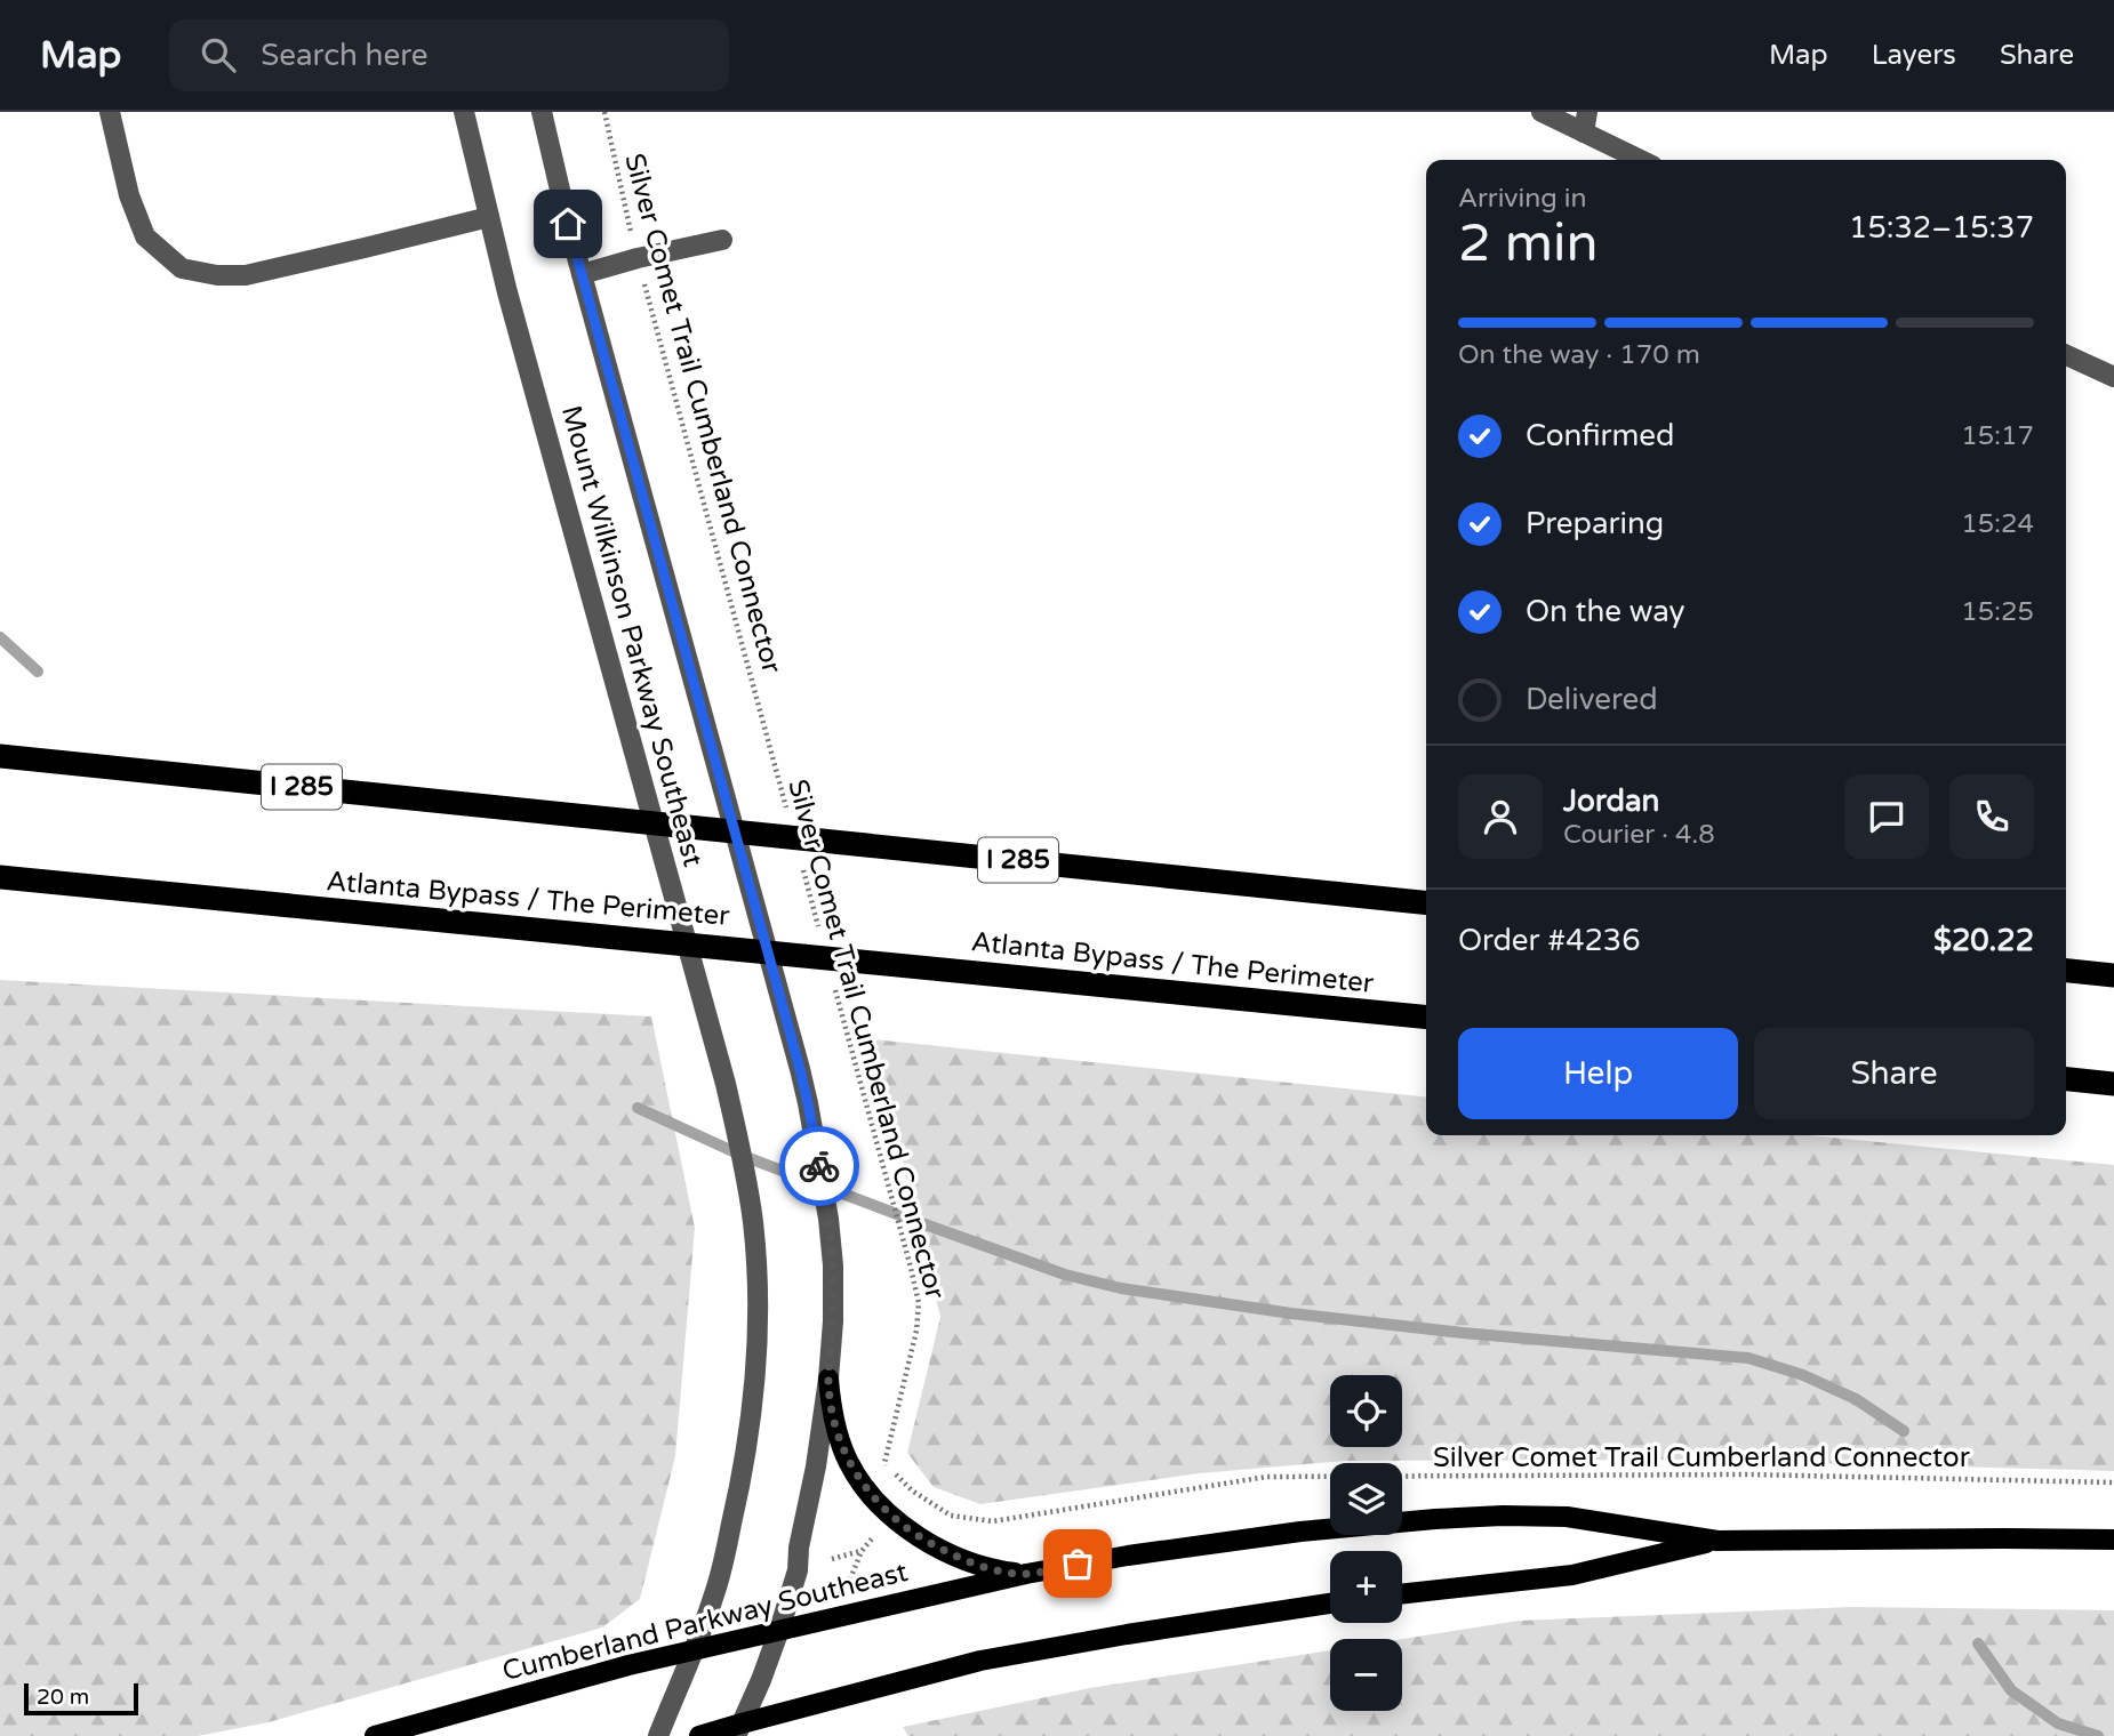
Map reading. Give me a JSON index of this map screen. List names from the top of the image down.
{
  "streets": {
    "highway": ["I 285", "Atlanta Bypass / The Perimeter"],
    "main road": ["Cumberland Parkway Southeast"],
    "street": ["Mount Wilkinson Parkway Southeast"],
    "path": ["Silver Comet Trail Cumberland Connector"]
  },
  "crossings": [
    ["Mount Wilkinson Parkway Southeast", "Cumberland Parkway Southeast"]
  ],
  "scale_bar": "20 m",
  "page": {
    "header": "Map",
    "search": "Search here",
    "nav": ["Map", "Layers", "Share"],
    "heading": ["2 min", "Arriving in", "15:32–15:37"],
    "panel": [
      "Jordan",
      "Courier · 4.8",
      "Order #4236",
      "$20.22"
    ],
    "bar": "On the way · 170 m",
    "list": [
      ["Confirmed", "15:17"],
      ["Preparing", "15:24"],
      ["On the way", "15:25"],
      "Delivered"
    ],
    "buttons": ["Help", "Share"],
    "map_buttons": ["+", "−"],
    "scale": "20 m"
  }
}
